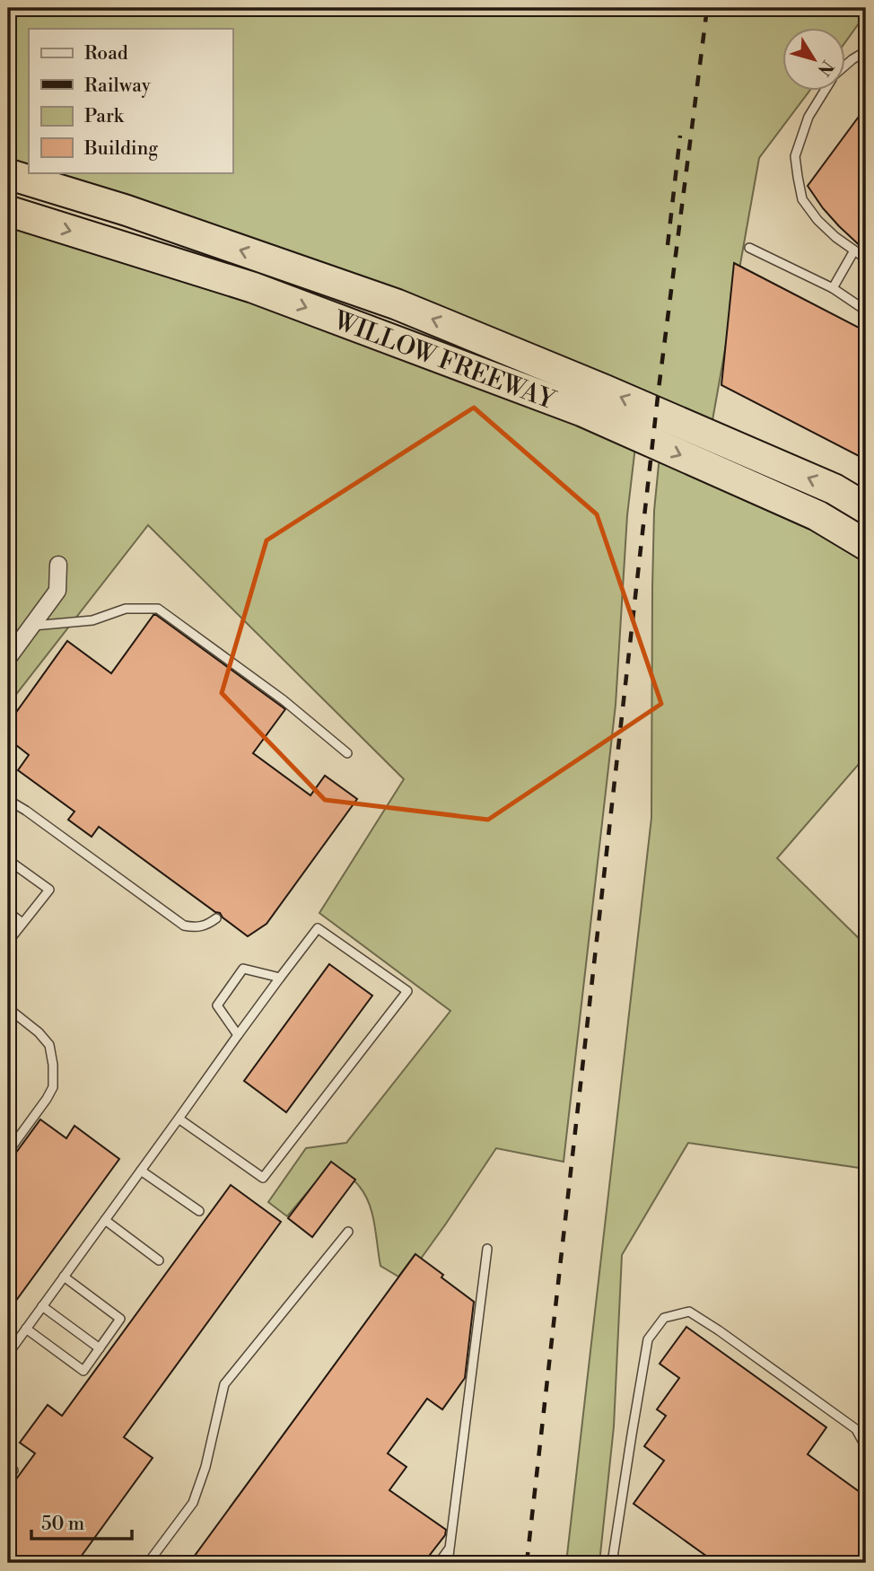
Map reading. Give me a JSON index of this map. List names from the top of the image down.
{
  "streets": {
    "highway": ["WILLOW FREEWAY"]
  },
  "legend": [
    "Road",
    "Railway",
    "Park",
    "Building"
  ],
  "scale_bar": "50 m",
  "north": "bottom right"
}
